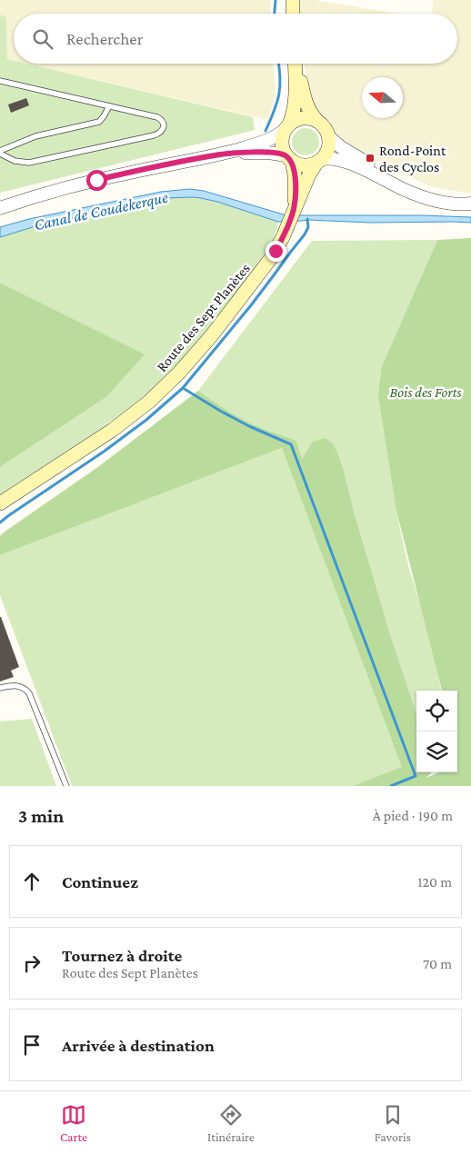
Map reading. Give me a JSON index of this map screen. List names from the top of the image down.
{
  "streets": {
    "main road": ["Route des Sept Planètes"]
  },
  "water": ["Canal de Coudekerque"],
  "parks": ["Bois des Forts"],
  "places": {
    "transit": ["Rond-Point des Cyclos"]
  },
  "north": "left",
  "page": {
    "search": "Rechercher",
    "heading": ["3 min", "À pied · 190 m"],
    "list": [
      ["Continuez", "120 m"],
      ["Tournez à droite", "Route des Sept Planètes", "70 m"],
      "Arrivée à destination"
    ],
    "nav": ["Carte", "Itinéraire", "Favoris"]
  }
}
